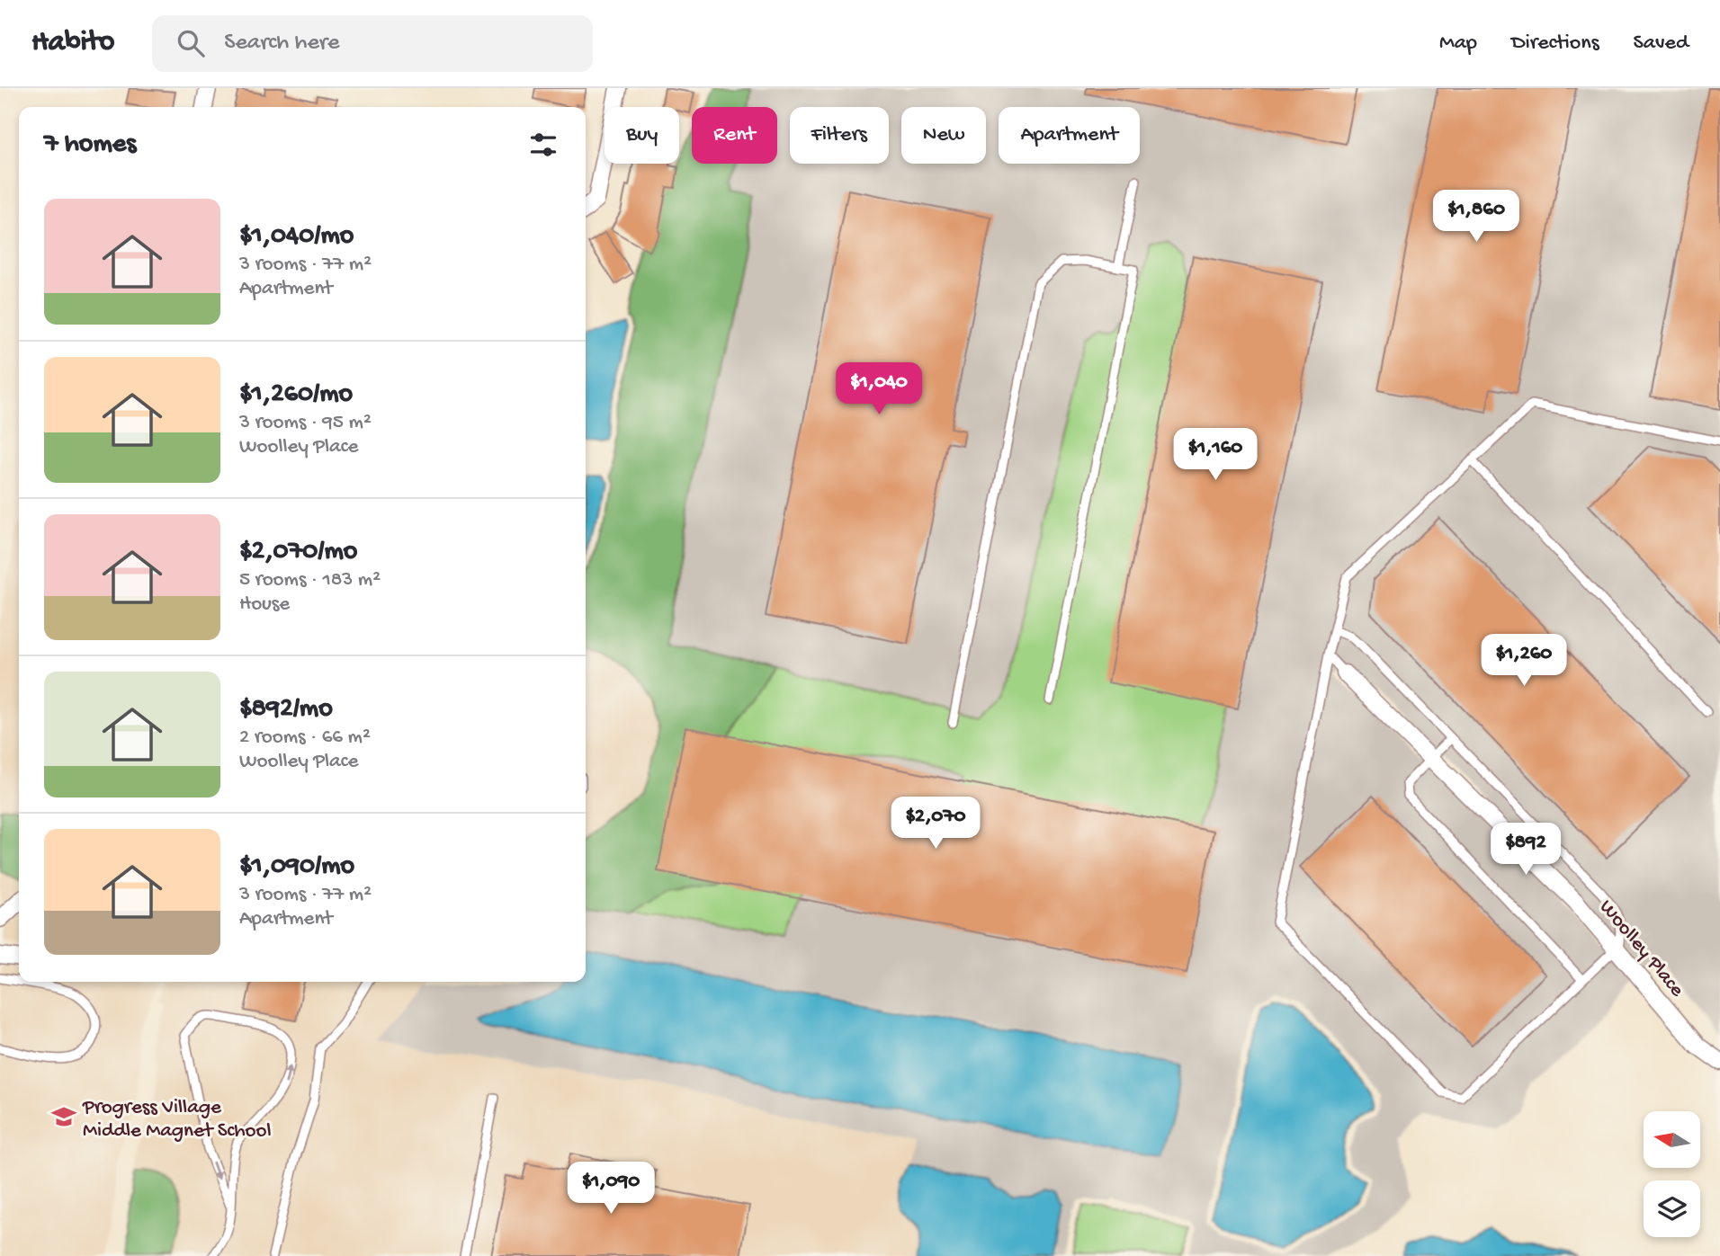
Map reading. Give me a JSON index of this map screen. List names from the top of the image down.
{
  "streets": {
    "street": ["Woolley Place"]
  },
  "places": {
    "school or university": ["Progress Village Middle Magnet School"]
  },
  "north": "left",
  "page": {
    "header": "Habito",
    "search": "Search here",
    "nav": ["Map", "Directions", "Saved"],
    "chip": [
      "Buy",
      "Rent",
      "Filters",
      "New",
      "Apartment"
    ],
    "heading": "7 homes",
    "list": [
      {
        "name": "$1,040/mo",
        "note": "3 rooms · 77 m² · Apartment"
      },
      {
        "name": "$1,260/mo",
        "note": "3 rooms · 95 m² · Woolley Place"
      },
      {
        "name": "$2,070/mo",
        "note": "5 rooms · 183 m² · House"
      },
      {
        "name": "$892/mo",
        "note": "2 rooms · 66 m² · Woolley Place"
      },
      {
        "name": "$1,090/mo",
        "note": "3 rooms · 77 m² · Apartment"
      }
    ],
    "price": [
      "$1,860",
      "$1,040",
      "$1,160",
      "$1,260",
      "$2,070",
      "$892",
      "$1,090"
    ]
  }
}
